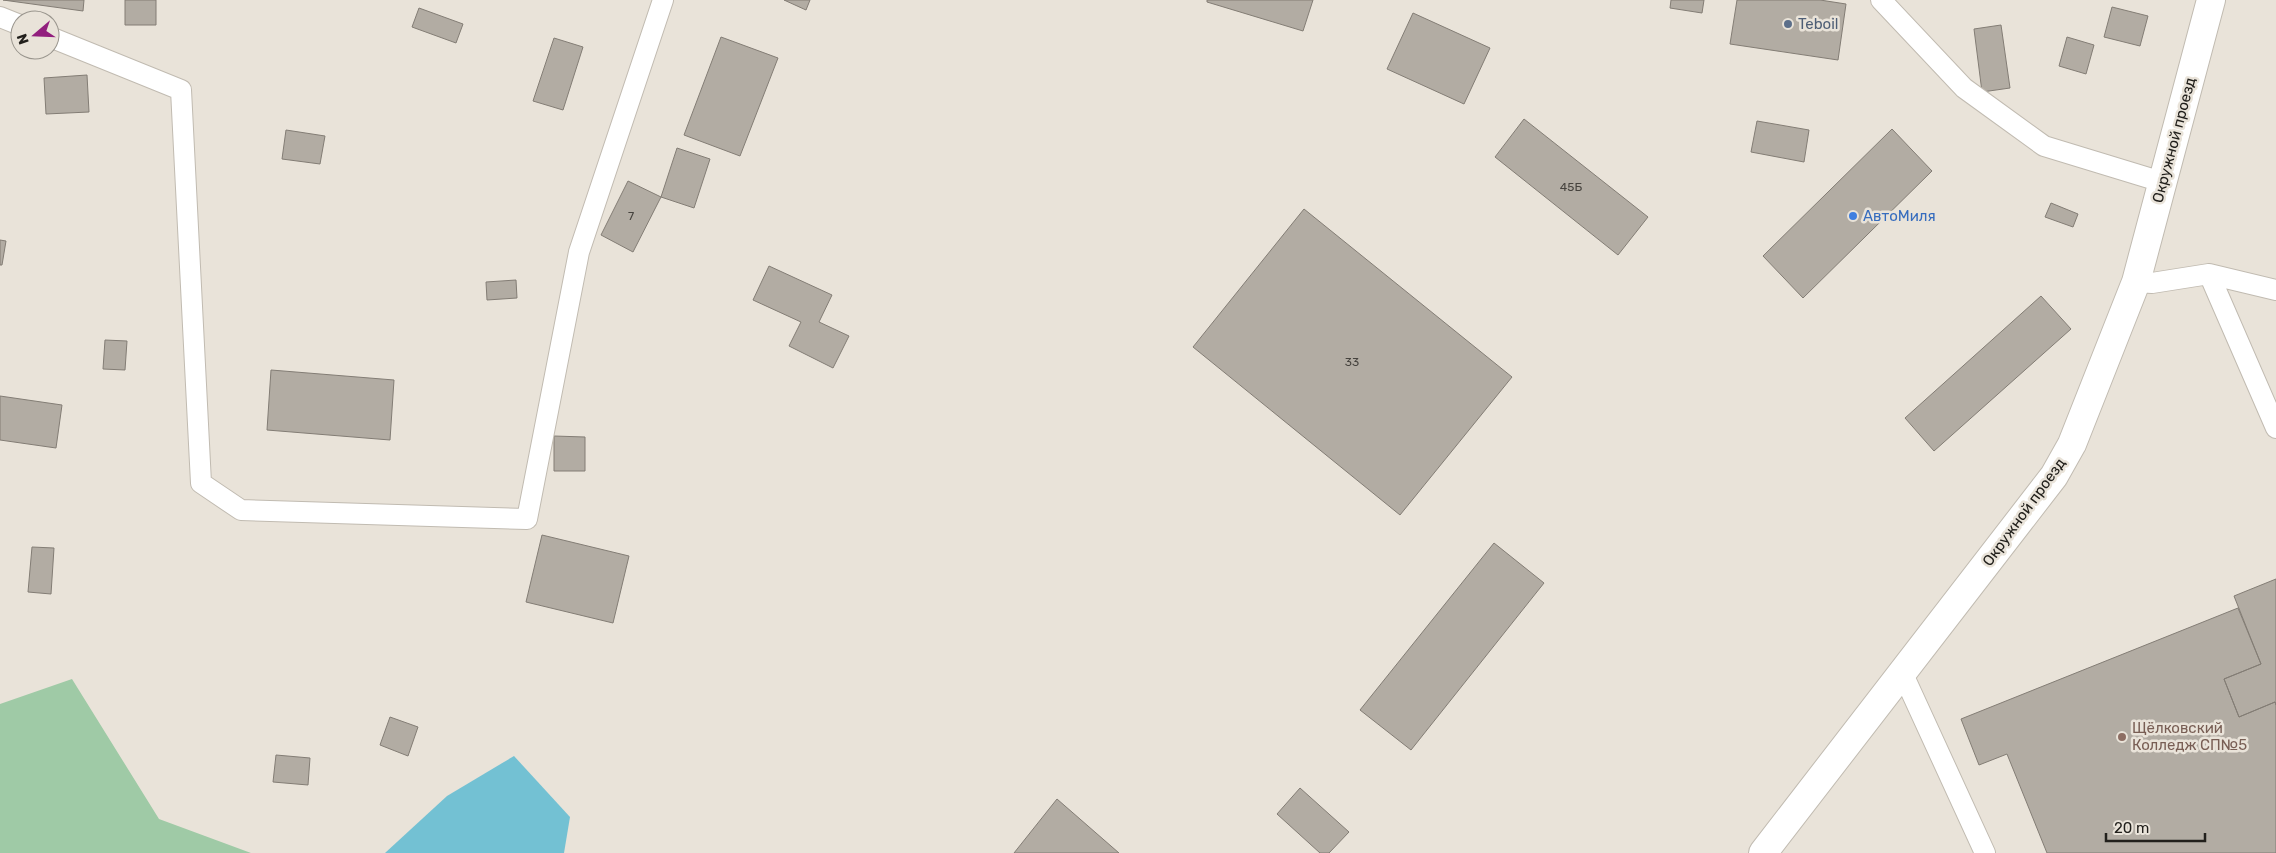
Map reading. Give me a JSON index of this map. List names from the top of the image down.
{
  "streets": {
    "street": ["Окружной проезд"]
  },
  "places": ["Teboil", "АвтоМиля", "Щёлковский Колледж СП№5"],
  "house_numbers": ["45Б", "7", "33"],
  "scale_bar": "20 m",
  "north": "left"
}
